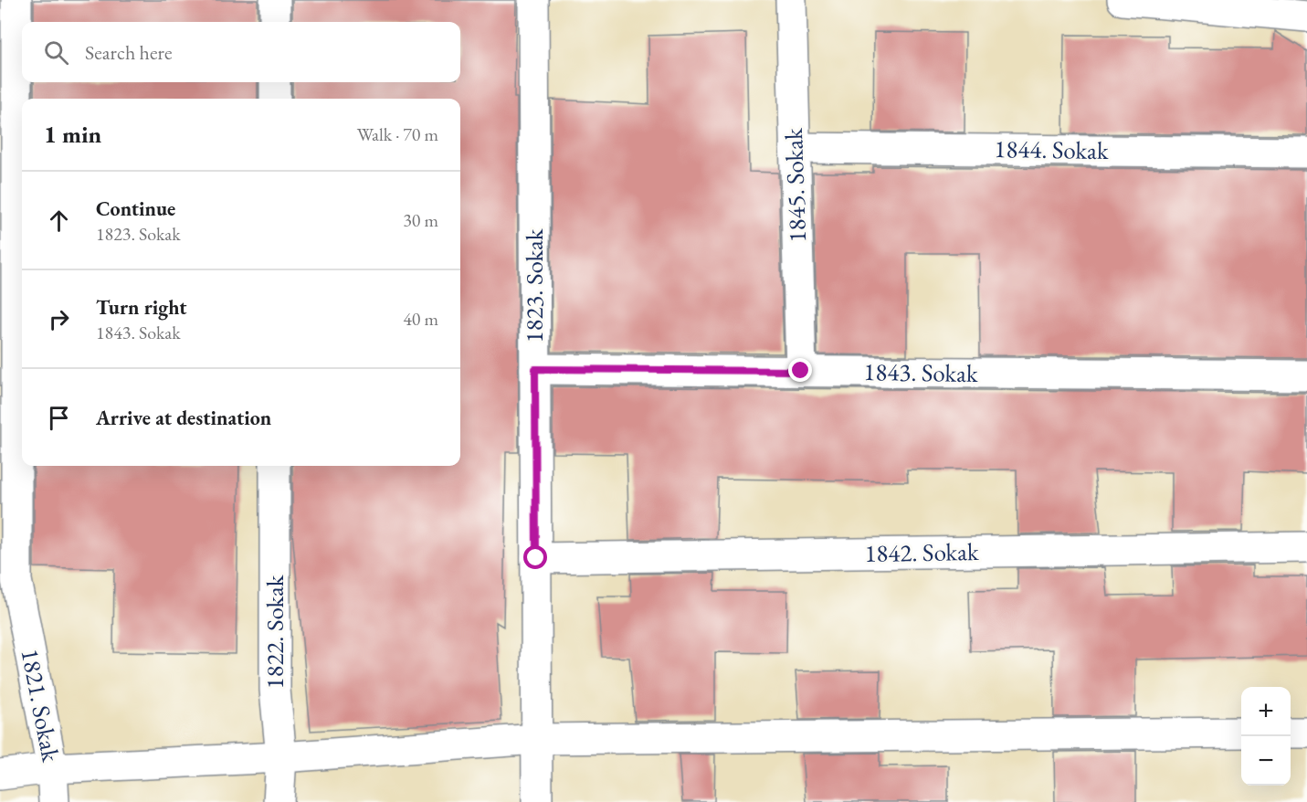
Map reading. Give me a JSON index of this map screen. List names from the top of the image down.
{
  "streets": {
    "street": [
      "1844. Sokak",
      "1845. Sokak",
      "1823. Sokak",
      "1843. Sokak",
      "1842. Sokak",
      "1822. Sokak",
      "1821. Sokak"
    ]
  },
  "crossings": [
    ["1844. Sokak", "1845. Sokak"],
    ["1845. Sokak", "1843. Sokak"],
    ["1823. Sokak", "1843. Sokak"],
    ["1823. Sokak", "1842. Sokak"]
  ],
  "page": {
    "search": "Search here",
    "heading": ["1 min", "Walk · 70 m"],
    "list": [
      ["Continue", "1823. Sokak", "30 m"],
      ["Turn right", "1843. Sokak", "40 m"],
      "Arrive at destination"
    ],
    "map_buttons": ["+", "−"]
  }
}
